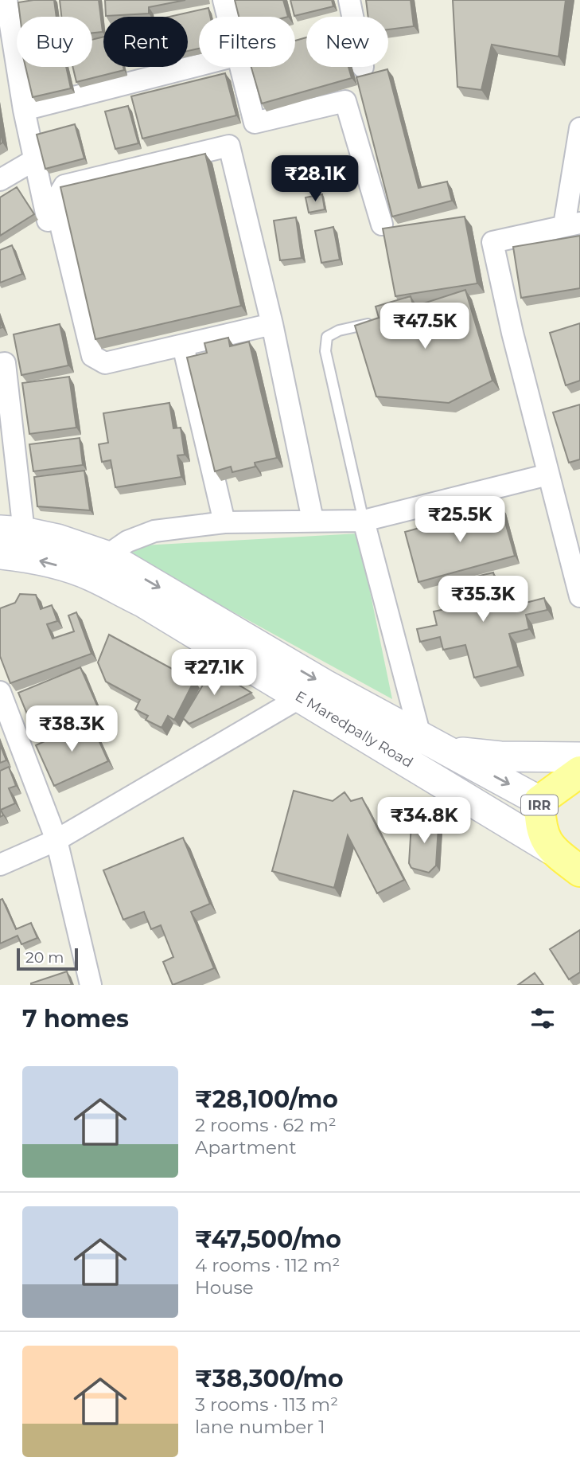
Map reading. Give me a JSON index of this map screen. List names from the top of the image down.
{
  "streets": {
    "main road": ["E Maredpally Road", "IRR"]
  },
  "crossings": [
    ["E Maredpally Road", "IRR"]
  ],
  "scale_bar": "20 m",
  "page": {
    "chip": [
      "Buy",
      "Rent",
      "Filters",
      "New"
    ],
    "price": [
      "₹28.1K",
      "₹47.5K",
      "₹25.5K",
      "₹35.3K",
      "₹27.1K",
      "₹38.3K",
      "₹34.8K"
    ],
    "scale": "20 m",
    "heading": "7 homes",
    "list": [
      {
        "name": "₹28,100/mo",
        "note": "2 rooms · 62 m² · Apartment"
      },
      {
        "name": "₹47,500/mo",
        "note": "4 rooms · 112 m² · House"
      },
      {
        "name": "₹38,300/mo",
        "note": "3 rooms · 113 m² · lane number 1"
      }
    ]
  }
}
